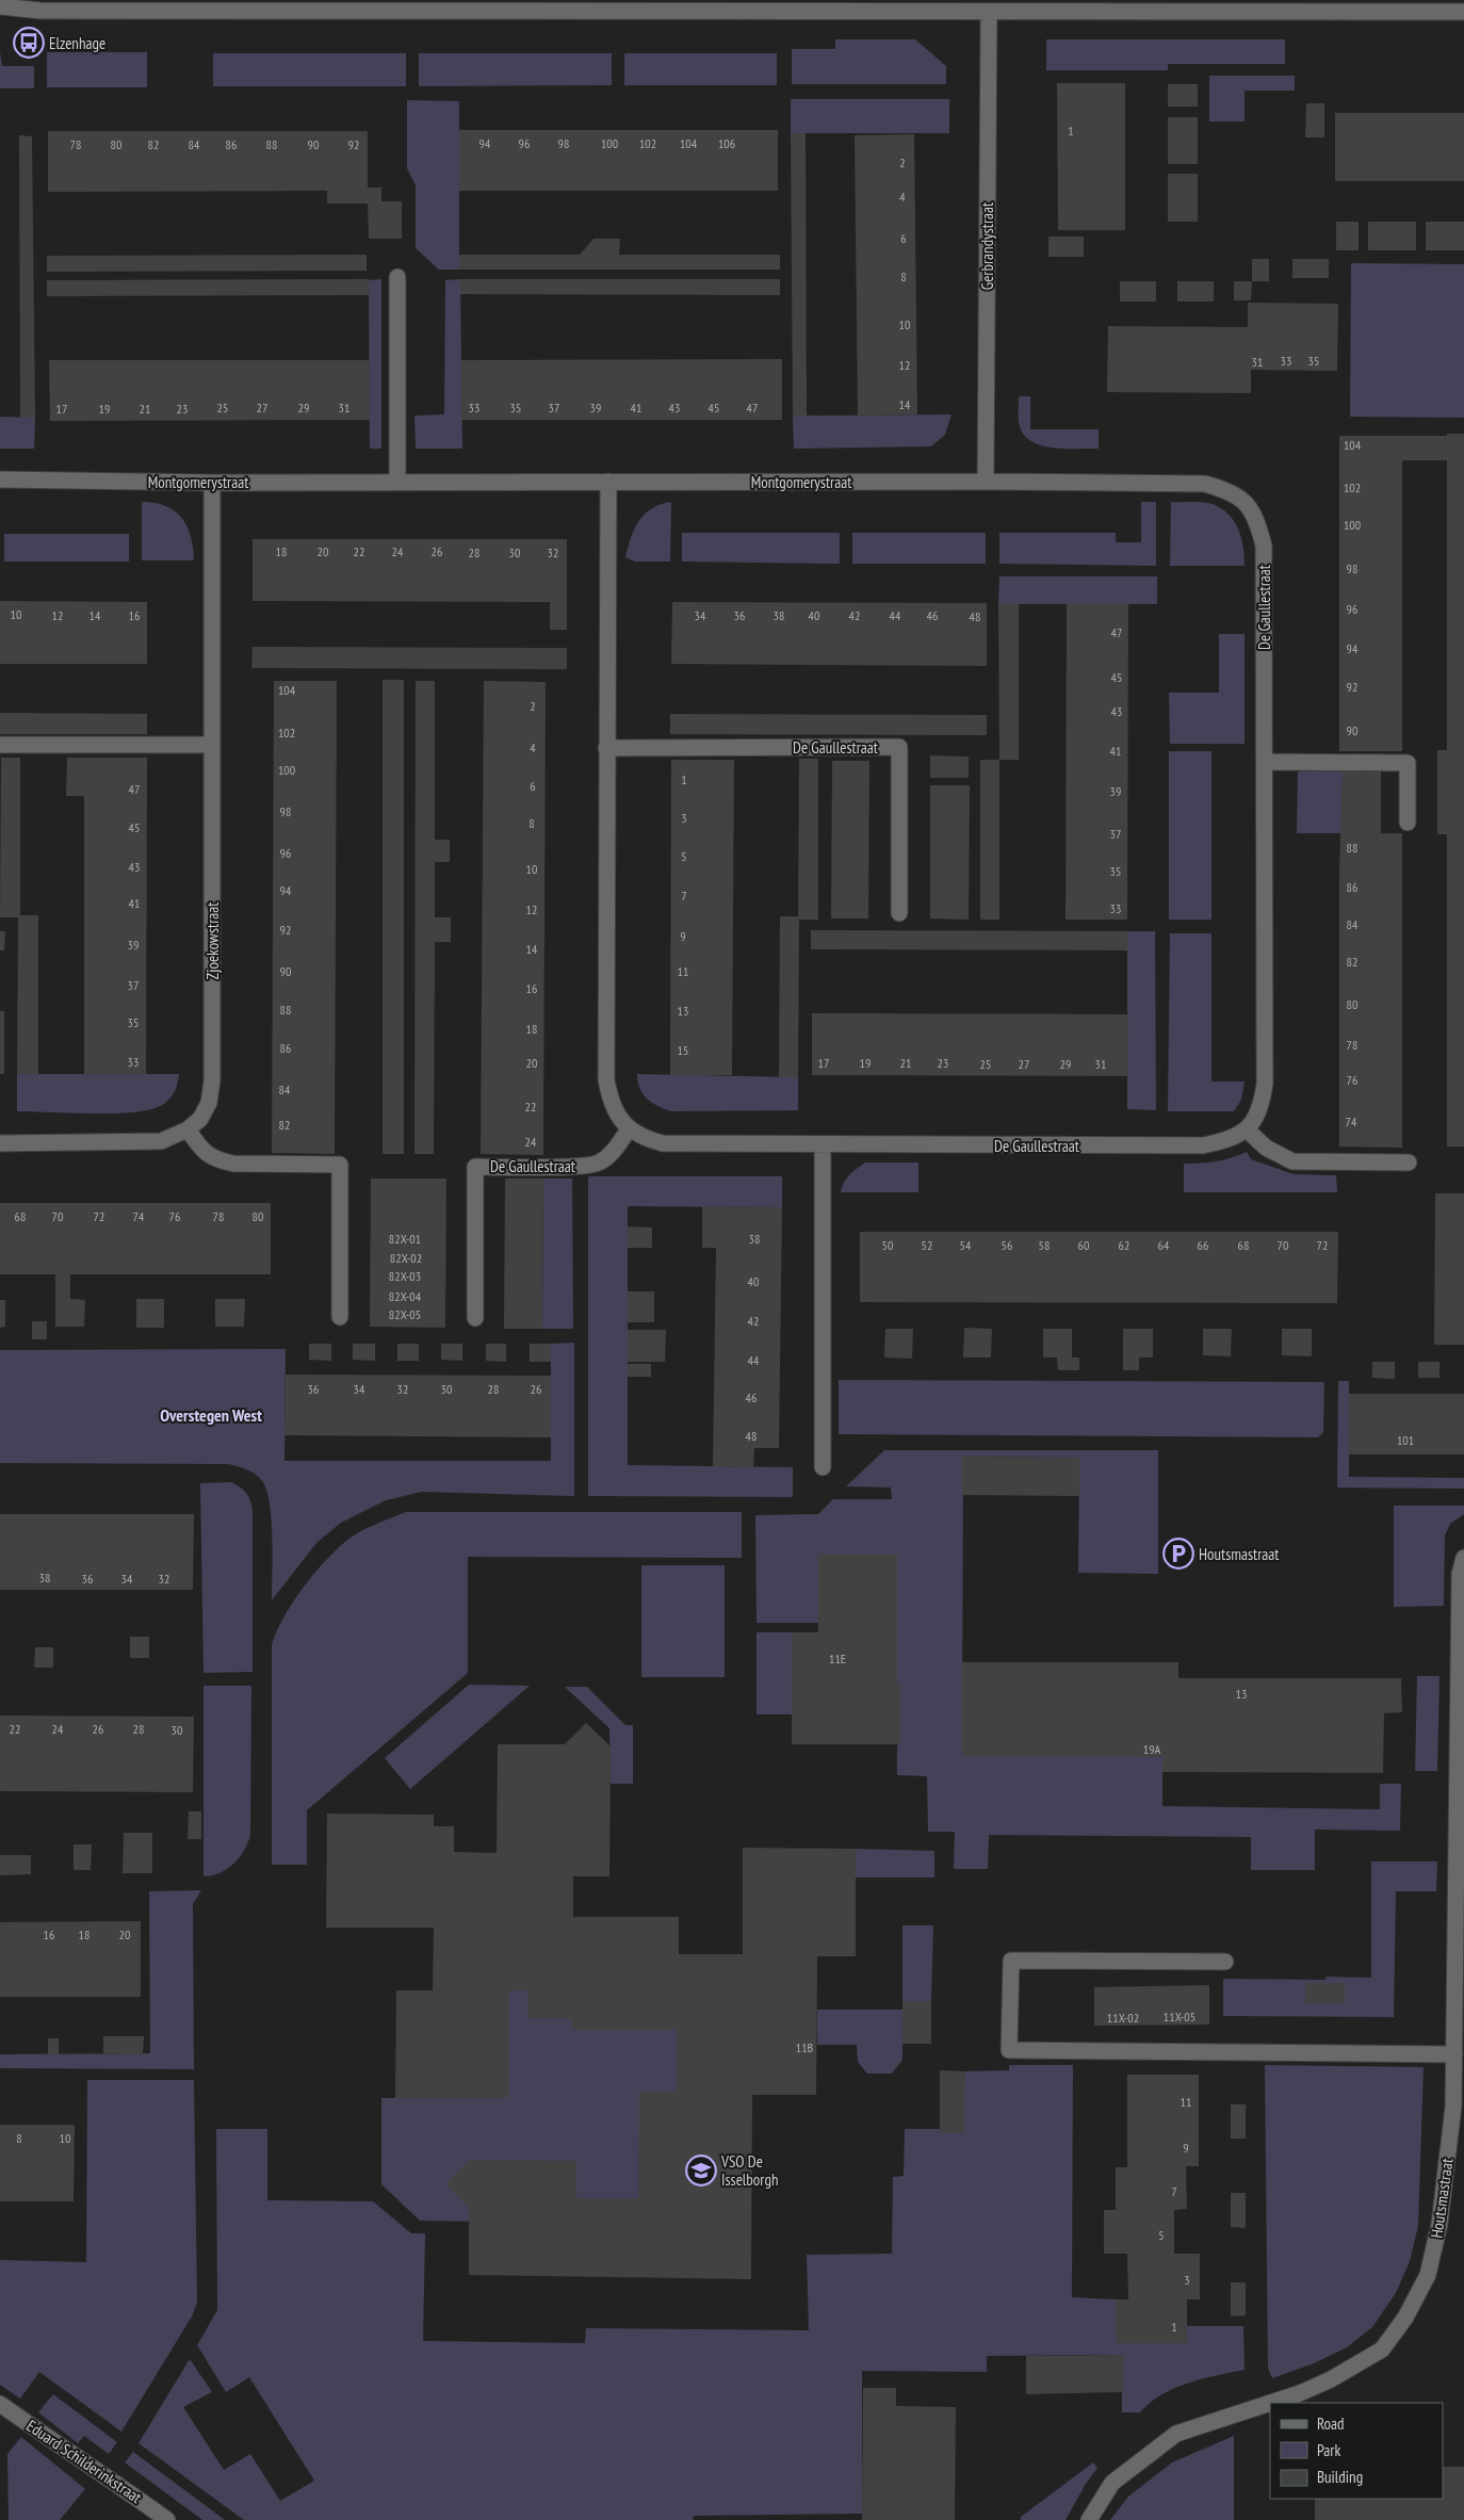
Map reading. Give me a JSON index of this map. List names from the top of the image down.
{
  "streets": {
    "street": [
      "Gerbrandystraat",
      "Montgomerystraat",
      "De Gaullestraat",
      "Zjoekowstraat",
      "Houtsmastraat",
      "Eduard Schilderinkstraat"
    ]
  },
  "crossings": [
    ["Gerbrandystraat", "Montgomerystraat"],
    ["Montgomerystraat", "De Gaullestraat"],
    ["Montgomerystraat", "Zjoekowstraat"]
  ],
  "districts": ["Overstegen West"],
  "places": {
    "bus stop": ["Elzenhage"],
    "parking": ["Houtsmastraat"],
    "school or university": ["VSO De Isselborgh"]
  },
  "house_numbers": [
    "1",
    "94",
    "96",
    "98",
    "100",
    "102",
    "104",
    "106",
    "78",
    "80",
    "82",
    "84",
    "86",
    "88",
    "90",
    "92",
    "2",
    "4",
    "6",
    "8",
    "10",
    "33",
    "35",
    "31",
    "12",
    "14",
    "25",
    "27",
    "29",
    "31",
    "33",
    "35",
    "37",
    "39",
    "41",
    "43",
    "45",
    "47",
    "17",
    "19",
    "21",
    "23",
    "104",
    "102",
    "100",
    "18",
    "20",
    "22",
    "24",
    "26",
    "28",
    "30",
    "32",
    "98",
    "96",
    "10",
    "12",
    "14",
    "16",
    "34",
    "36",
    "38",
    "40",
    "42",
    "44",
    "46",
    "48",
    "47",
    "94",
    "45",
    "92",
    "104",
    "2",
    "43",
    "90",
    "102",
    "4",
    "41",
    "100",
    "1",
    "6",
    "47",
    "39",
    "98",
    "3",
    "8",
    "45",
    "37",
    "88",
    "96",
    "5",
    "43",
    "10",
    "35",
    "86",
    "94",
    "7",
    "41",
    "33",
    "12",
    "84",
    "92",
    "9",
    "39",
    "14",
    "82",
    "90",
    "11",
    "37",
    "16",
    "80",
    "88",
    "13",
    "35",
    "18",
    "78",
    "86",
    "15",
    "33",
    "20",
    "17",
    "19",
    "21",
    "23",
    "25",
    "27",
    "29",
    "31",
    "76",
    "84",
    "22",
    "74",
    "82",
    "24",
    "68",
    "70",
    "72",
    "74",
    "76",
    "78",
    "80",
    "82X-01",
    "38",
    "50",
    "52",
    "54",
    "56",
    "58",
    "60",
    "62",
    "64",
    "66",
    "68",
    "70",
    "72",
    "82X-02",
    "82X-03",
    "40",
    "82X-04",
    "82X-05",
    "42",
    "44",
    "36",
    "34",
    "32",
    "30",
    "28",
    "26",
    "46",
    "48",
    "101",
    "38",
    "36",
    "34",
    "32",
    "11E",
    "13",
    "22",
    "24",
    "26",
    "28",
    "30",
    "19A",
    "16",
    "18",
    "20",
    "11X-05",
    "11X-02",
    "11B",
    "11",
    "8",
    "10",
    "9",
    "7",
    "5",
    "3",
    "1"
  ],
  "legend": ["Road", "Park", "Building"]
}
